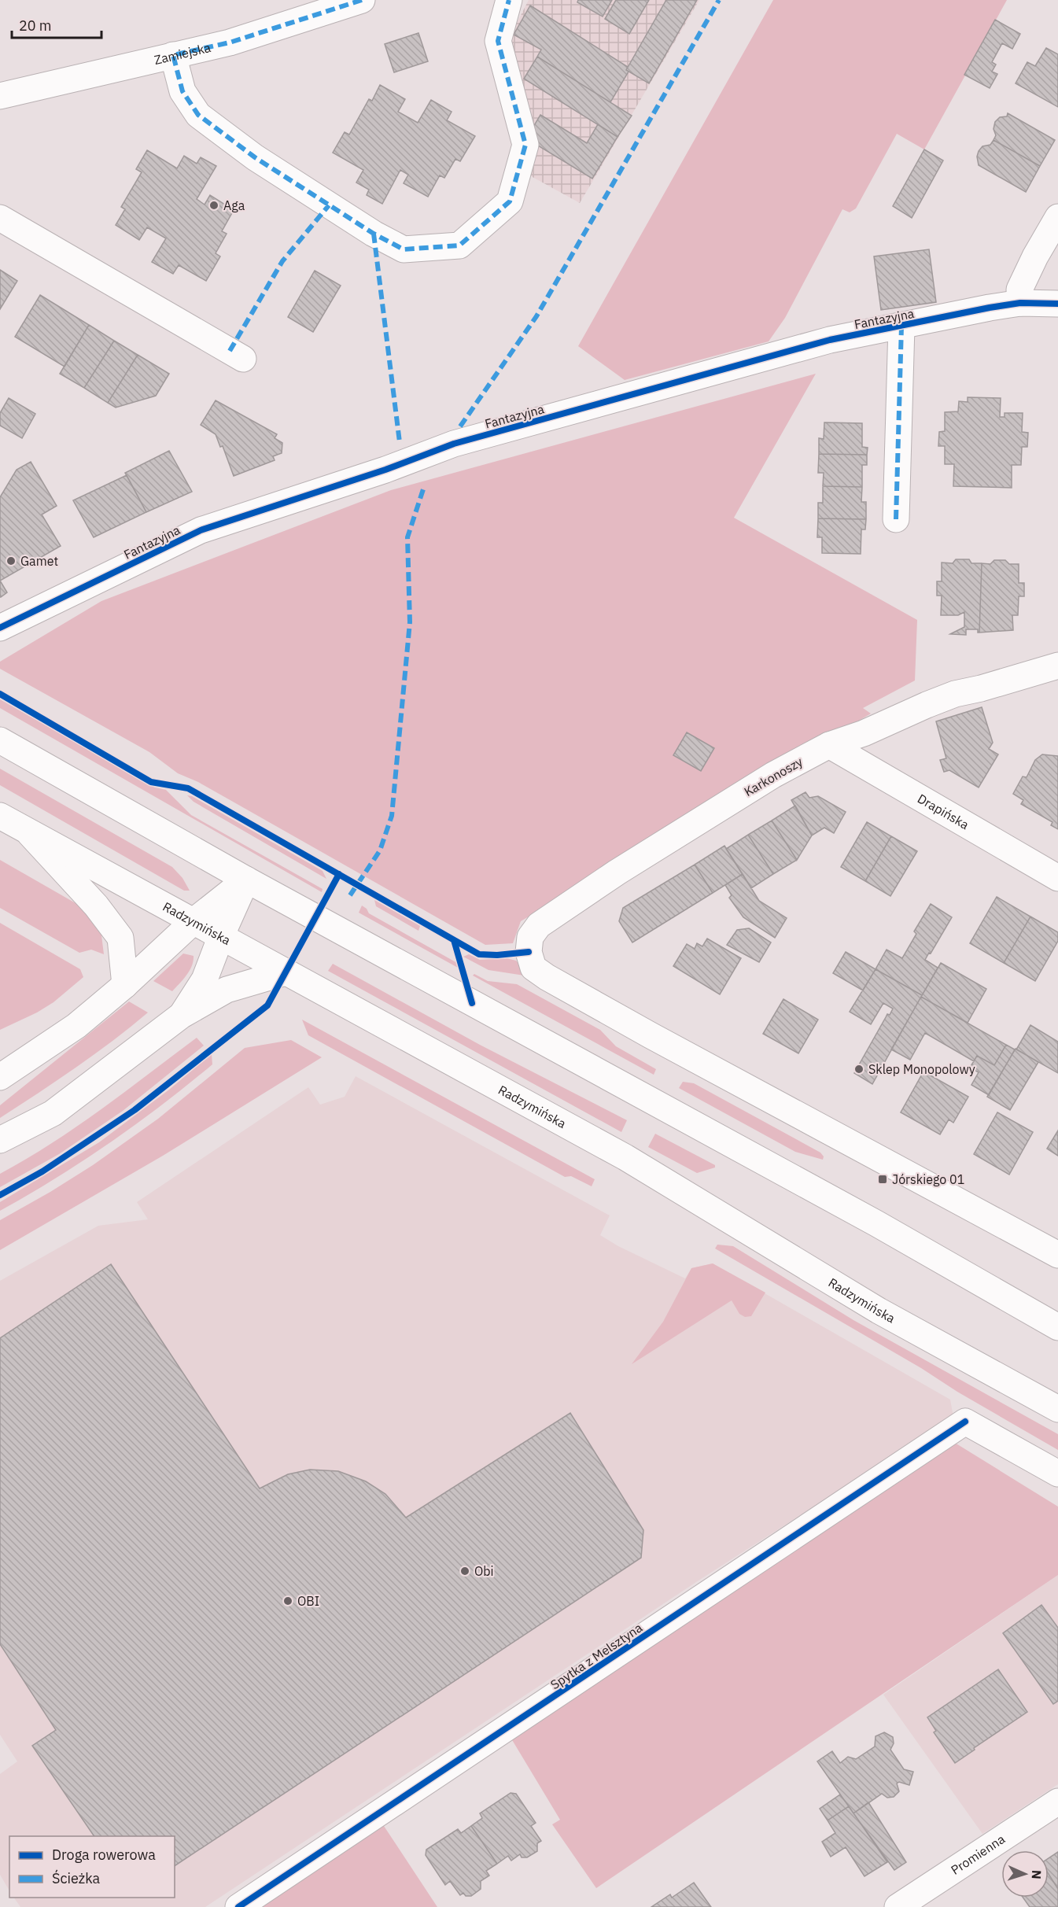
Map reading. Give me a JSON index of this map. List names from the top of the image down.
{
  "streets": {
    "street": [
      "Zamiejska",
      "Fantazyjna",
      "Karkonoszy",
      "Drapińska",
      "Radzymińska",
      "Spytka z Melsztyna",
      "Promienna"
    ]
  },
  "crossings": [
    ["Karkonoszy", "Drapińska"]
  ],
  "places": {
    "other": [
      "Aga",
      "Gamet",
      "Sklep Monopolowy",
      "Obi",
      "OBI"
    ],
    "transit": ["Jórskiego 01"]
  },
  "legend": ["Droga rowerowa", "Ścieżka"],
  "scale_bar": "20 m",
  "north": "right"
}
